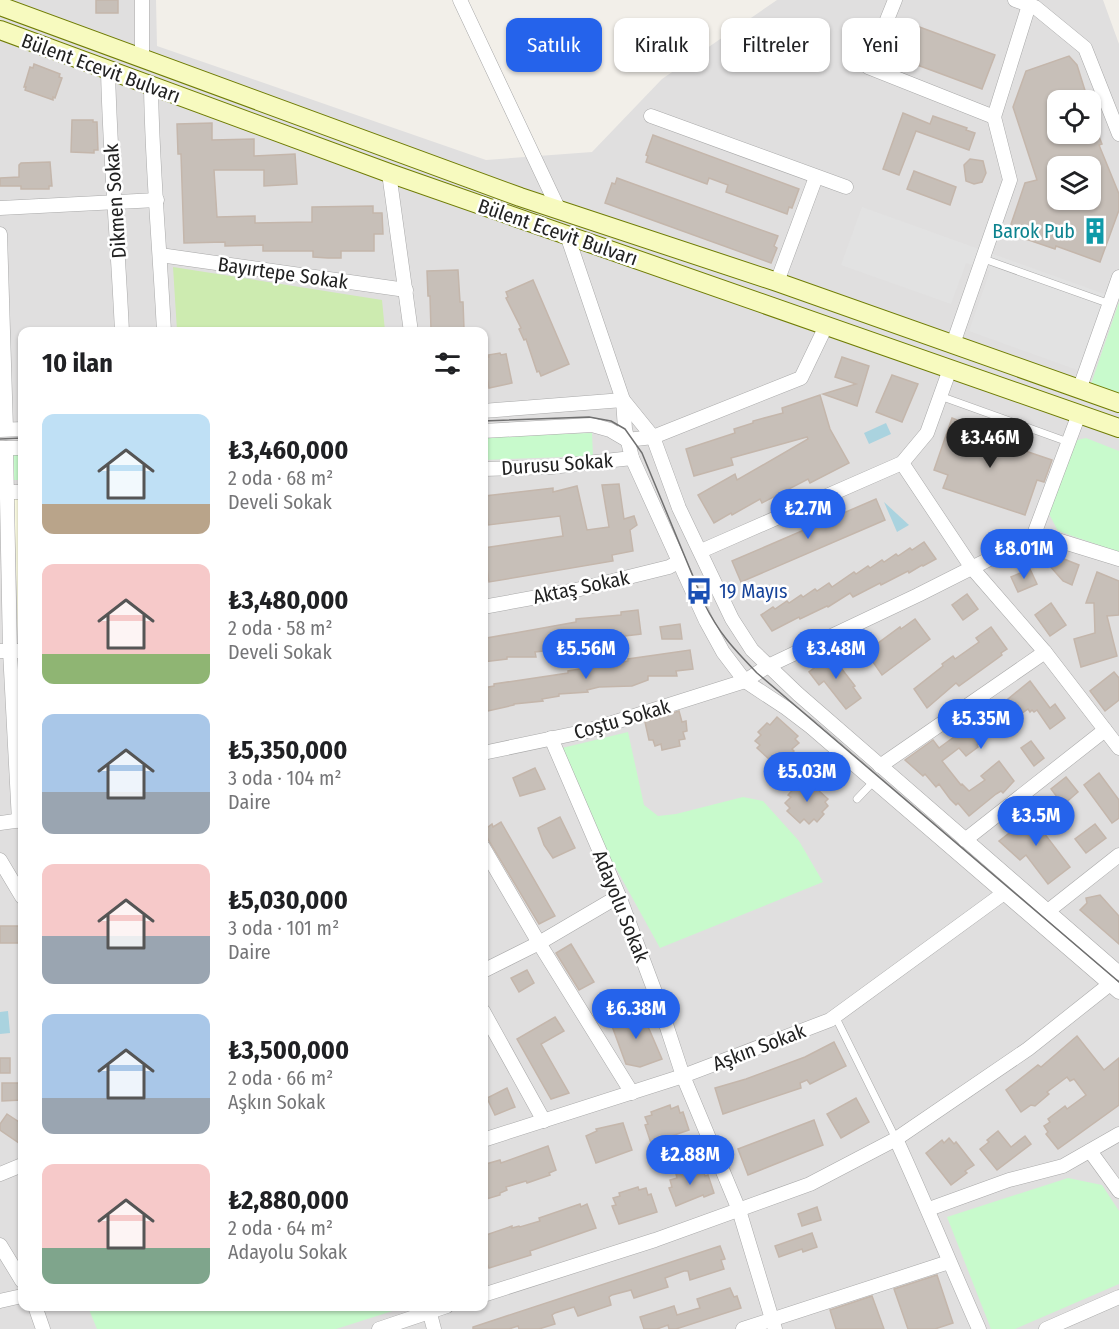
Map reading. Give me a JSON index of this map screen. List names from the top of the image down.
{
  "streets": {
    "main road": ["Bülent Ecevit Bulvarı"],
    "street": [
      "Dikmen Sokak",
      "Bayırtepe Sokak",
      "Durusu Sokak",
      "Aktaş Sokak",
      "Coştu Sokak",
      "Adayolu Sokak",
      "Aşkın Sokak"
    ]
  },
  "crossings": [
    ["Bülent Ecevit Bulvarı", "Dikmen Sokak"],
    ["Dikmen Sokak", "Bayırtepe Sokak"],
    ["Coştu Sokak", "Adayolu Sokak"],
    ["Adayolu Sokak", "Aşkın Sokak"]
  ],
  "places": {
    "building": ["Barok Pub"],
    "bus stop": ["19 Mayıs"]
  },
  "page": {
    "chip": [
      "Satılık",
      "Kiralık",
      "Filtreler",
      "Yeni"
    ],
    "heading": "10 ilan",
    "list": [
      {
        "name": "₺3,460,000",
        "note": "2 oda · 68 m² · Develi Sokak"
      },
      {
        "name": "₺3,480,000",
        "note": "2 oda · 58 m² · Develi Sokak"
      },
      {
        "name": "₺5,350,000",
        "note": "3 oda · 104 m² · Daire"
      },
      {
        "name": "₺5,030,000",
        "note": "3 oda · 101 m² · Daire"
      },
      {
        "name": "₺3,500,000",
        "note": "2 oda · 66 m² · Aşkın Sokak"
      },
      {
        "name": "₺2,880,000",
        "note": "2 oda · 64 m² · Adayolu Sokak"
      }
    ],
    "price": [
      "₺3.46M",
      "₺2.7M",
      "₺8.01M",
      "₺5.56M",
      "₺3.48M",
      "₺5.35M",
      "₺5.03M",
      "₺3.5M",
      "₺6.38M",
      "₺2.88M"
    ]
  }
}
